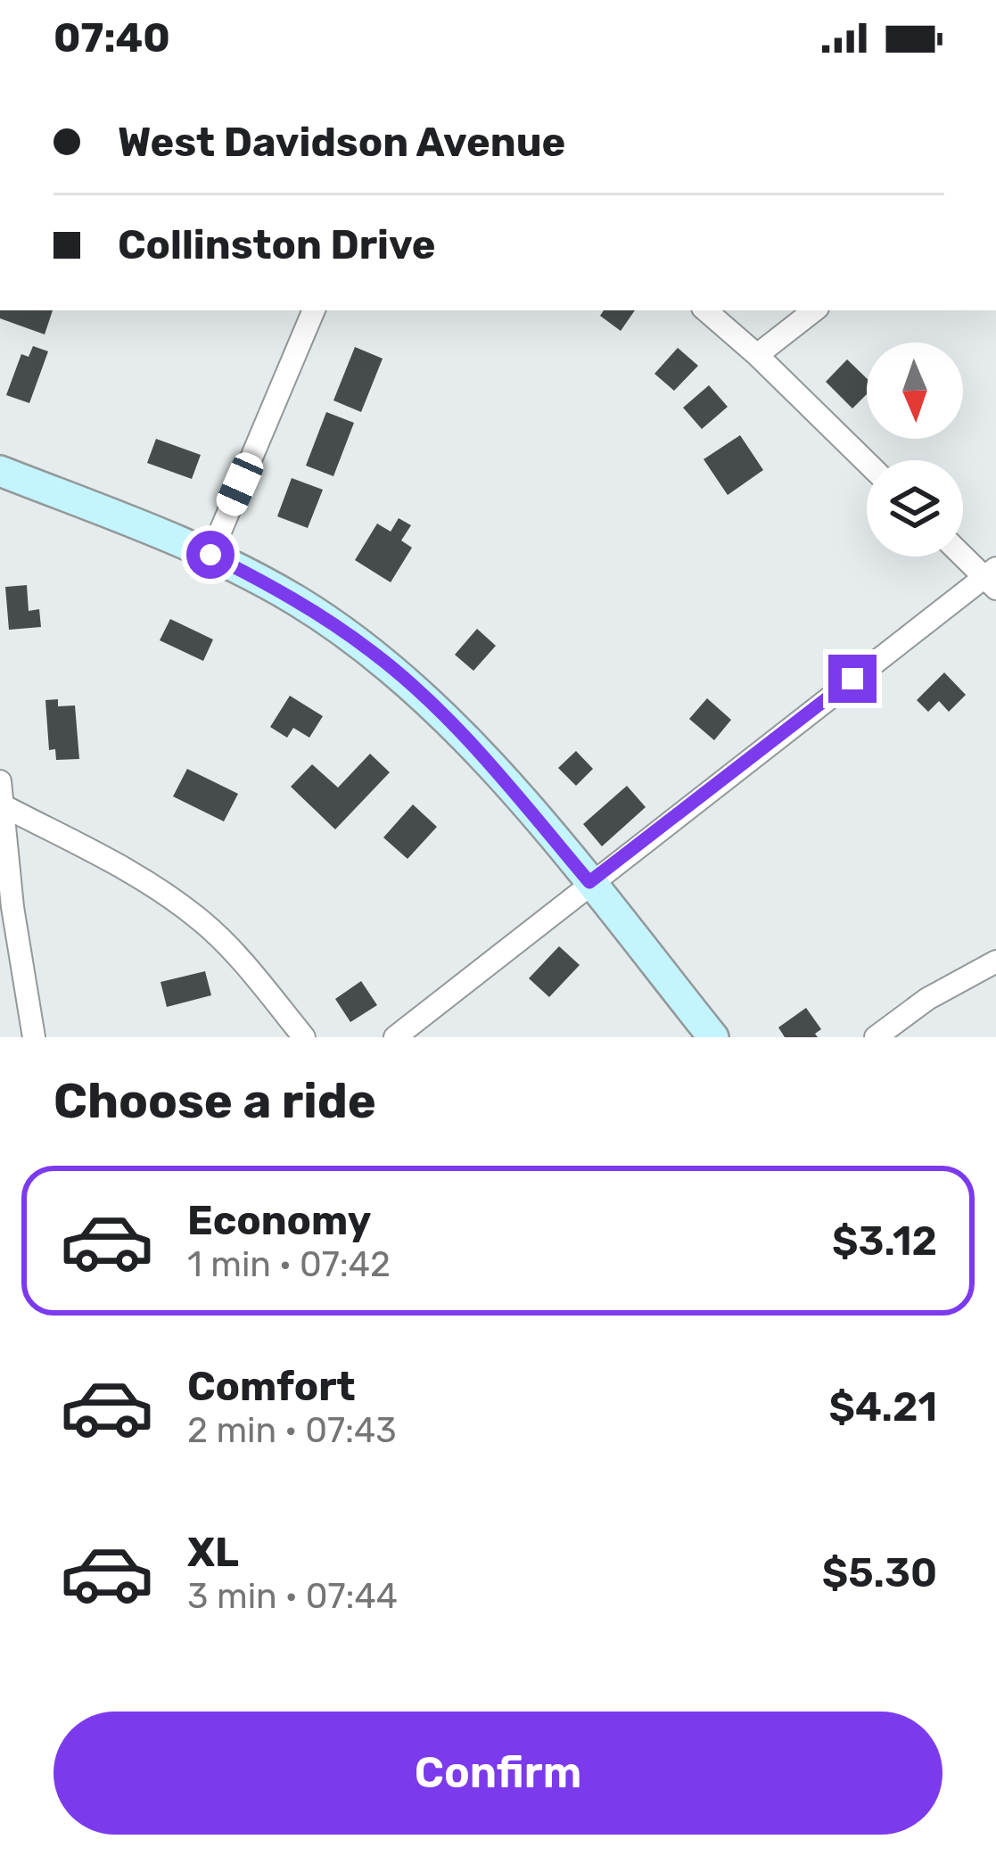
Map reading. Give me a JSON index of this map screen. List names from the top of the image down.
{
  "north": "bottom",
  "page": {
    "status": "07:40",
    "banner": ["West Davidson Avenue", "Collinston Drive"],
    "heading": "Choose a ride",
    "list": [
      {
        "name": "Economy",
        "note": "1 min · 07:42",
        "value": "$3.12"
      },
      {
        "name": "Comfort",
        "note": "2 min · 07:43",
        "value": "$4.21"
      },
      {
        "name": "XL",
        "note": "3 min · 07:44",
        "value": "$5.30"
      }
    ],
    "buttons": "Confirm"
  }
}
